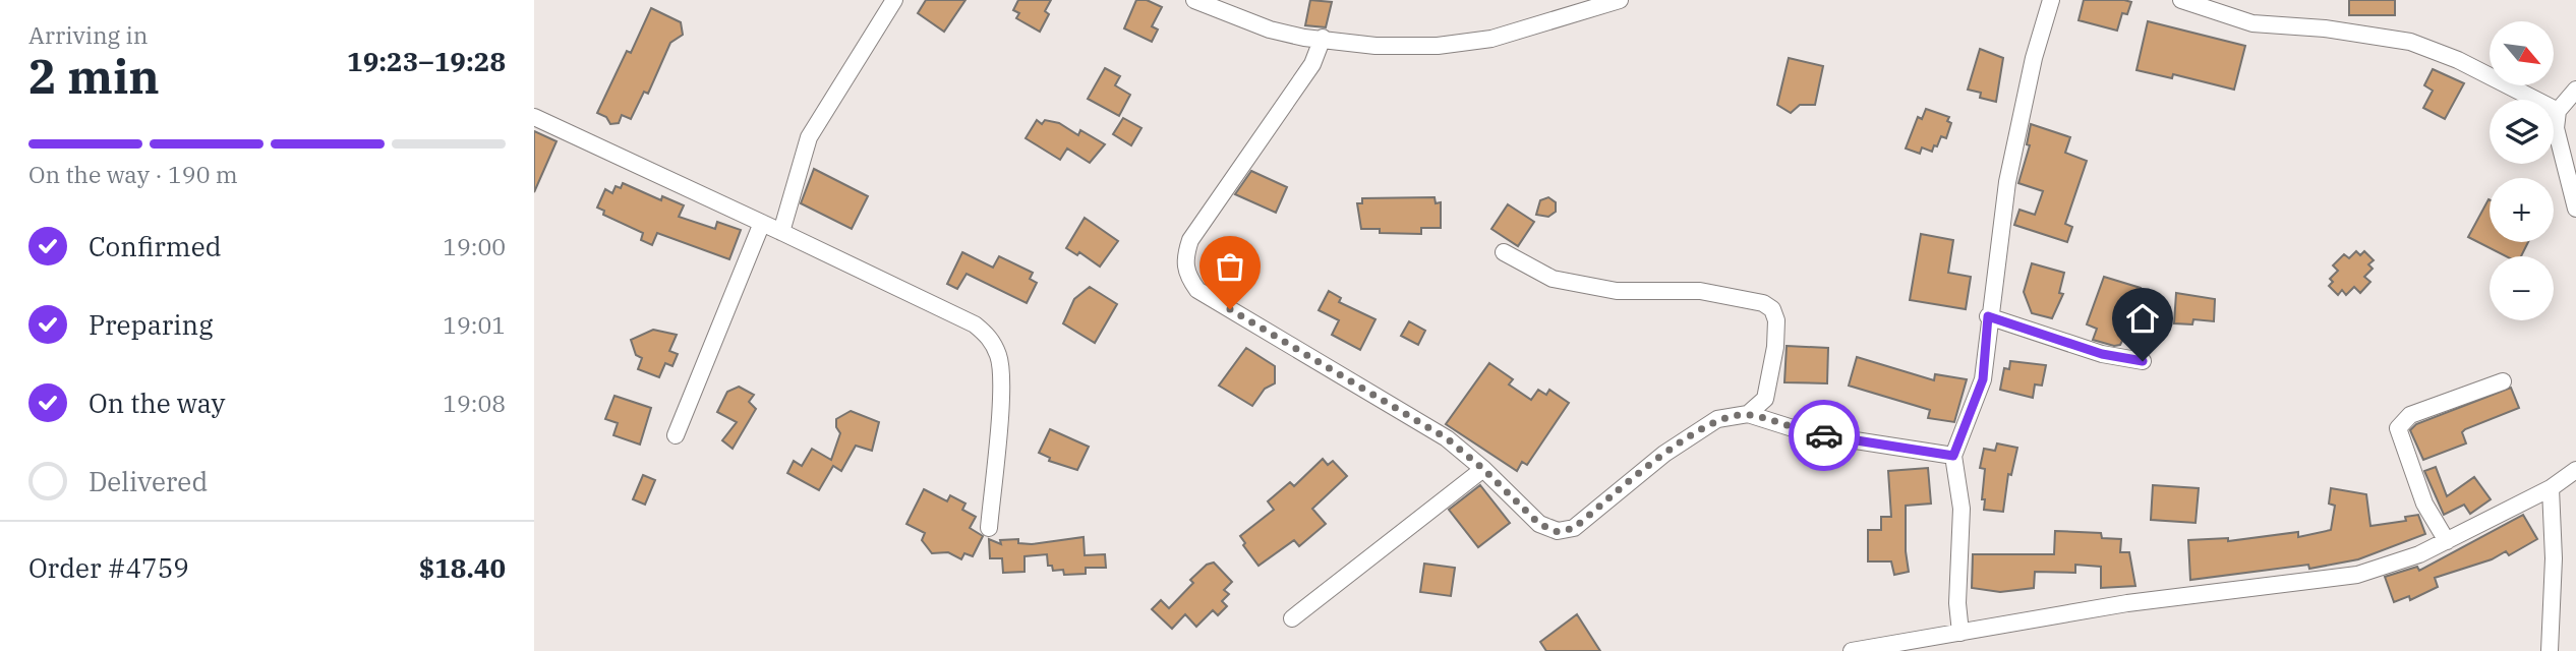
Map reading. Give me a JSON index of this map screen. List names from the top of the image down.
{
  "north": "bottom right",
  "page": {
    "heading": ["2 min", "Arriving in", "19:23–19:28"],
    "panel": ["Order #4759", "$18.40"],
    "map_buttons": ["+", "−"],
    "bar": "On the way · 190 m",
    "list": [
      ["Confirmed", "19:00"],
      ["Preparing", "19:01"],
      ["On the way", "19:08"],
      "Delivered"
    ]
  }
}
